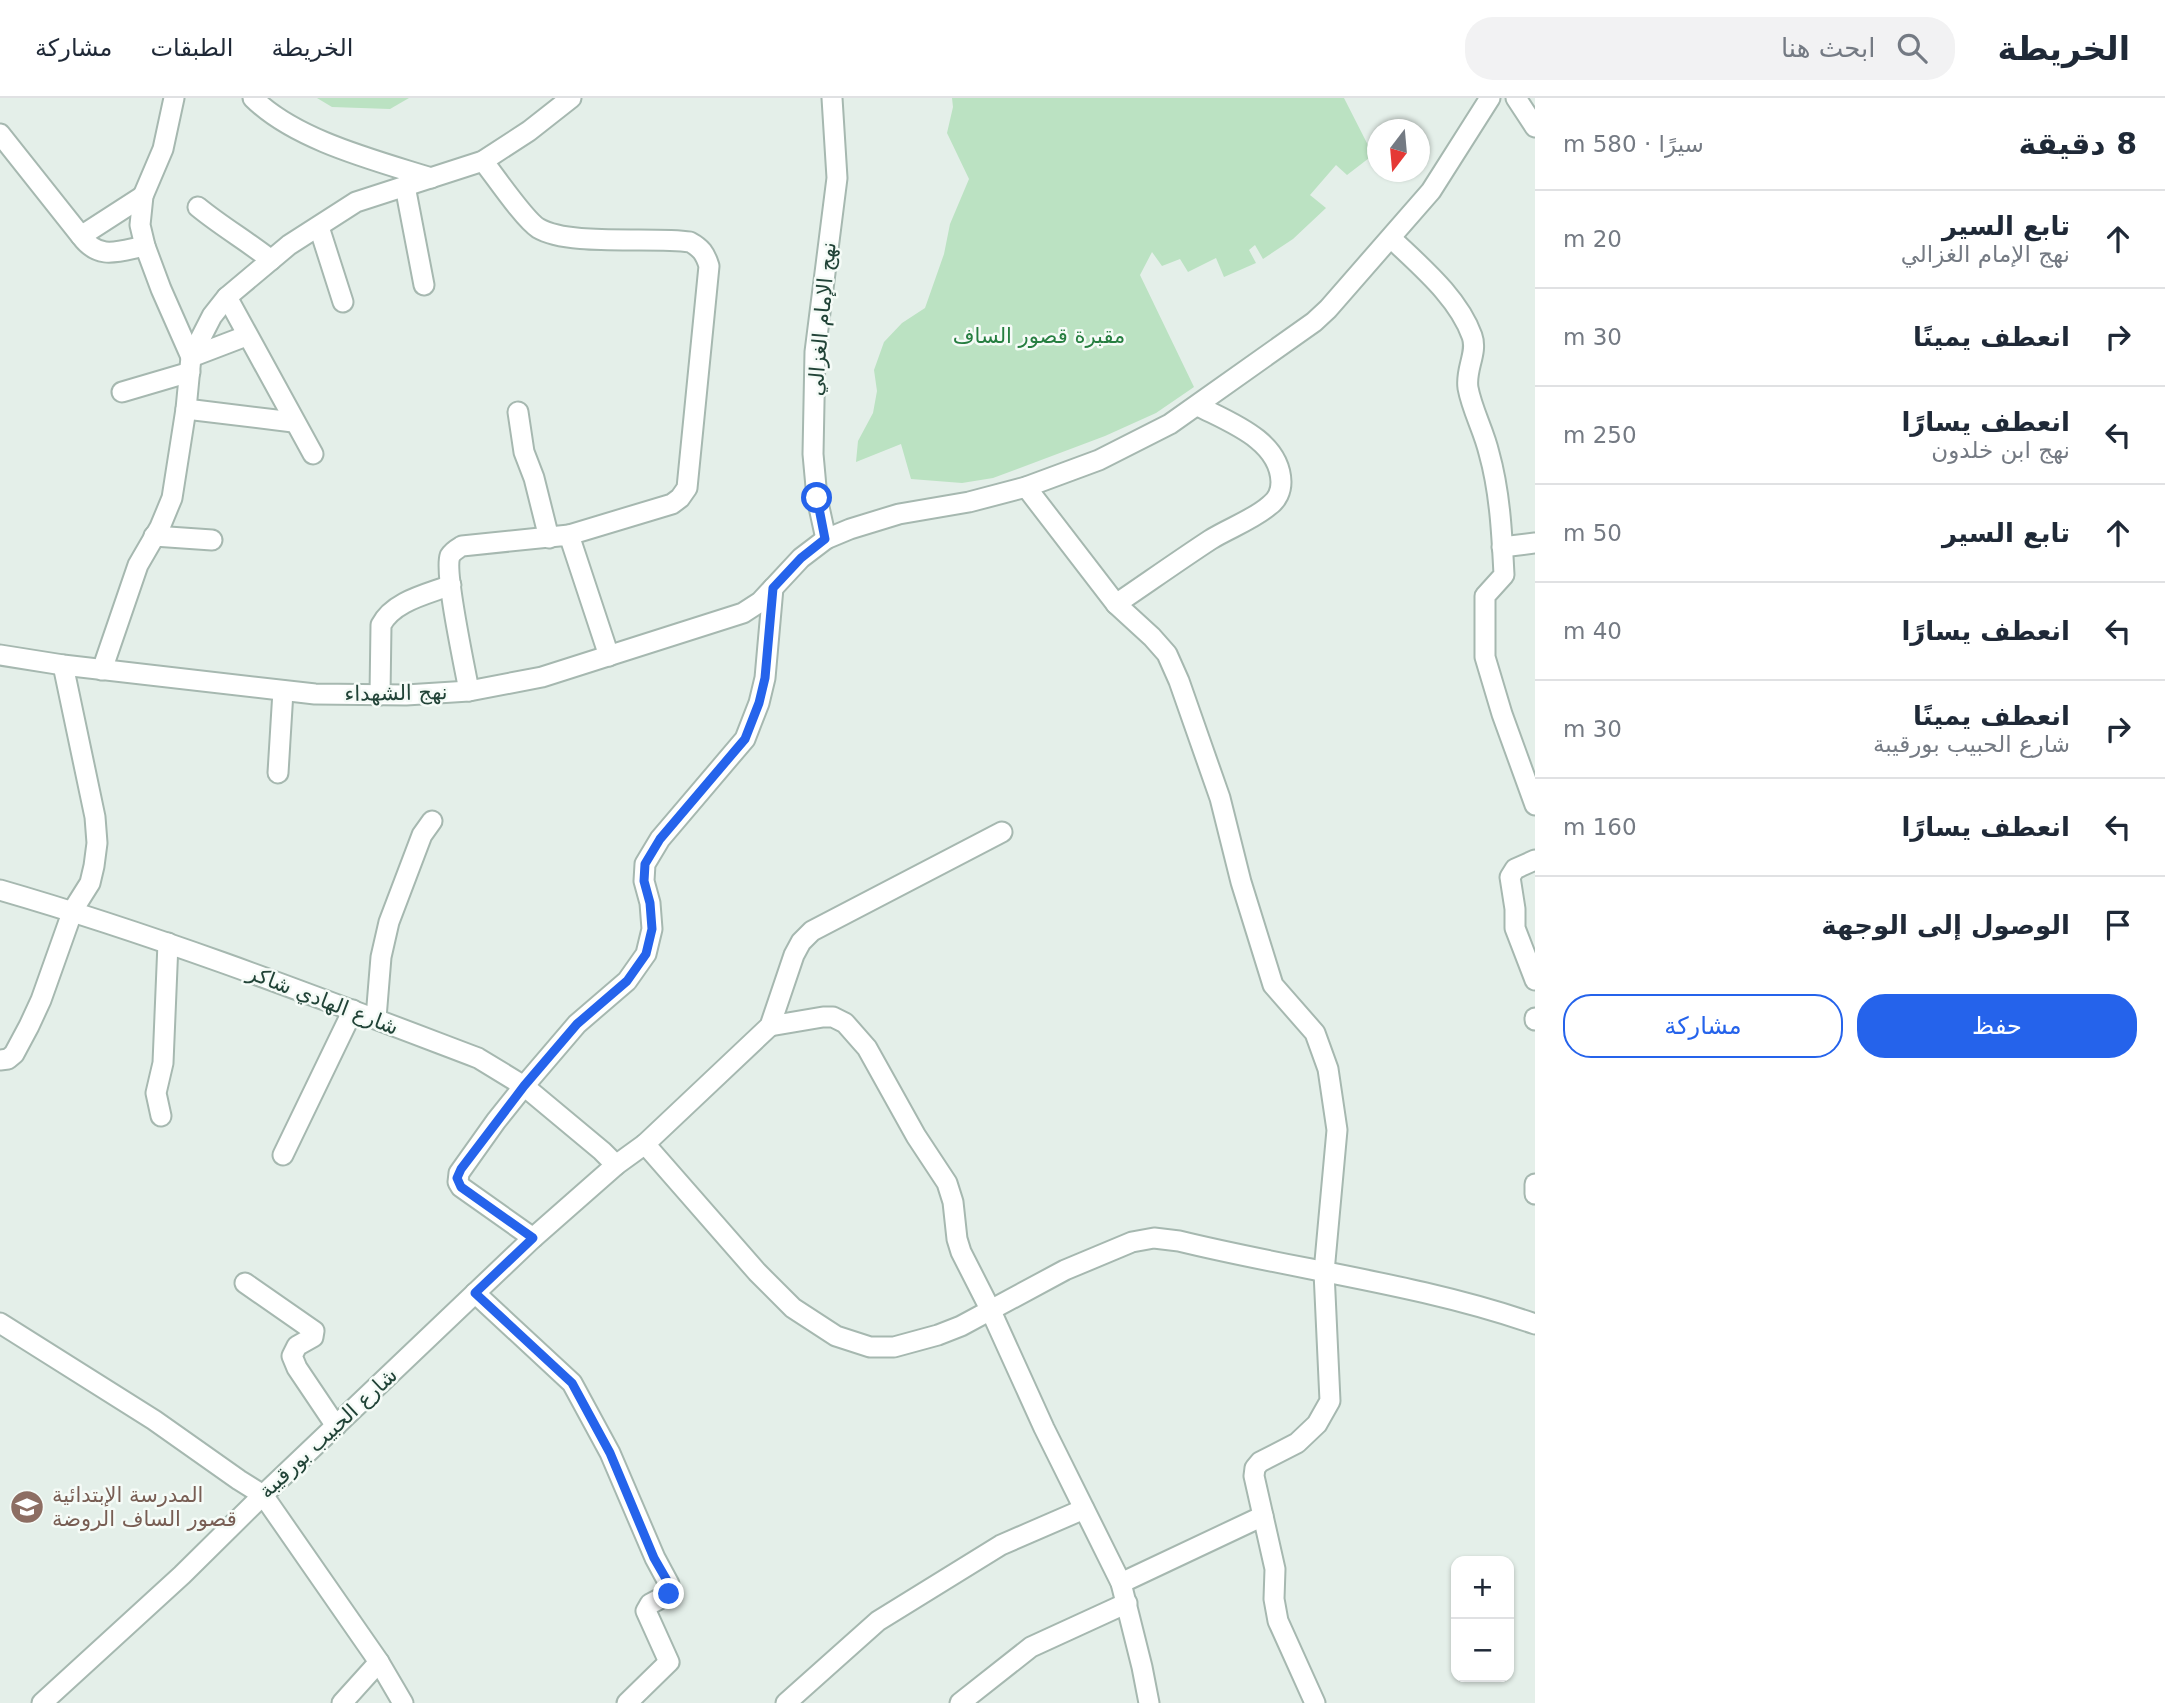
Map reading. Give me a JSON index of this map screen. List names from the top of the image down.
{
  "streets": {
    "street": [
      "نهج الإمام الغزالي",
      "نهج الشهداء",
      "شارع الهادي شاكر",
      "شارع الحبيب بورقيبة"
    ]
  },
  "crossings": [
    ["نهج الإمام الغزالي", "نهج الشهداء"],
    ["شارع الهادي شاكر", "شارع الحبيب بورقيبة"]
  ],
  "parks": ["مقبرة قصور الساف"],
  "places": {
    "school or university": ["المدرسة الإبتدائية قصور الساف الروضة"]
  },
  "north": "bottom",
  "page": {
    "header": "الخريطة",
    "search": "ابحث هنا",
    "nav": ["الخريطة", "الطبقات", "مشاركة"],
    "heading": ["8 دقيقة", "سيرًا · 580 m"],
    "list": [
      ["تابع السير", "نهج الإمام الغزالي", "20 m"],
      ["انعطف يمينًا", "30 m"],
      ["انعطف يسارًا", "نهج ابن خلدون", "250 m"],
      ["تابع السير", "50 m"],
      ["انعطف يسارًا", "40 m"],
      ["انعطف يمينًا", "شارع الحبيب بورقيبة", "30 m"],
      ["انعطف يسارًا", "160 m"],
      "الوصول إلى الوجهة"
    ],
    "buttons": ["حفظ", "مشاركة"],
    "map_buttons": ["+", "−"]
  }
}
